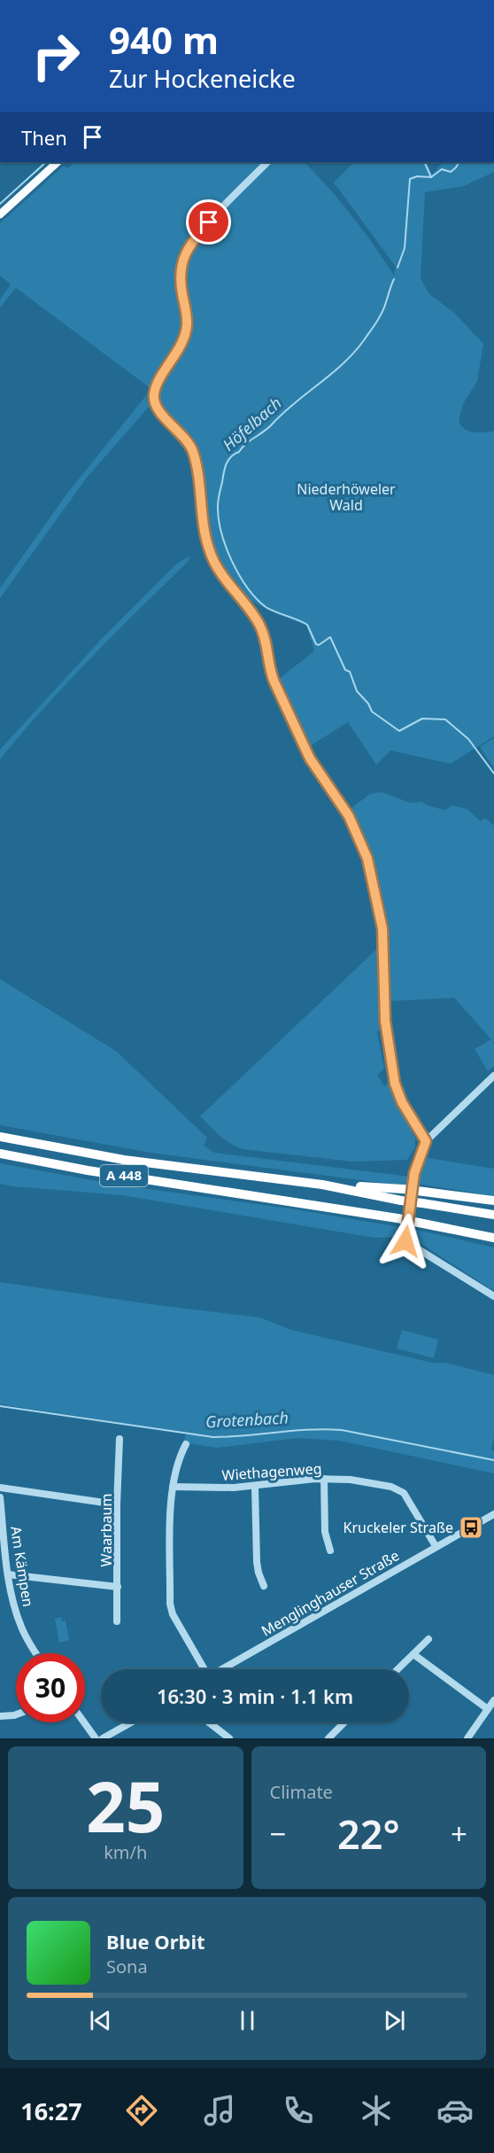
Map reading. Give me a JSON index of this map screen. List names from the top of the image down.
{
  "streets": {
    "highway": ["A 448"],
    "street": [
      "Wiethagenweg",
      "Waarbaum",
      "Am Kämpen",
      "Menglinghauser Straße"
    ]
  },
  "crossings": [
    ["Wiethagenweg", "Menglinghauser Straße"]
  ],
  "water": ["Höfelbach", "Grotenbach"],
  "parks": ["Niederhöweler Wald"],
  "places": {
    "bus stop": ["Kruckeler Straße"]
  },
  "page": {
    "turn": ["940 m", "Zur Hockeneicke"],
    "then": "Then",
    "limit": "30",
    "trip": "16:30 · 3 min · 1.1 km",
    "tile": [
      ["25", "km/h"],
      "Climate"
    ],
    "heat": ["−", "22°", "+"],
    "song": ["Blue Orbit", "Sona"],
    "tabs": "16:27"
  }
}
